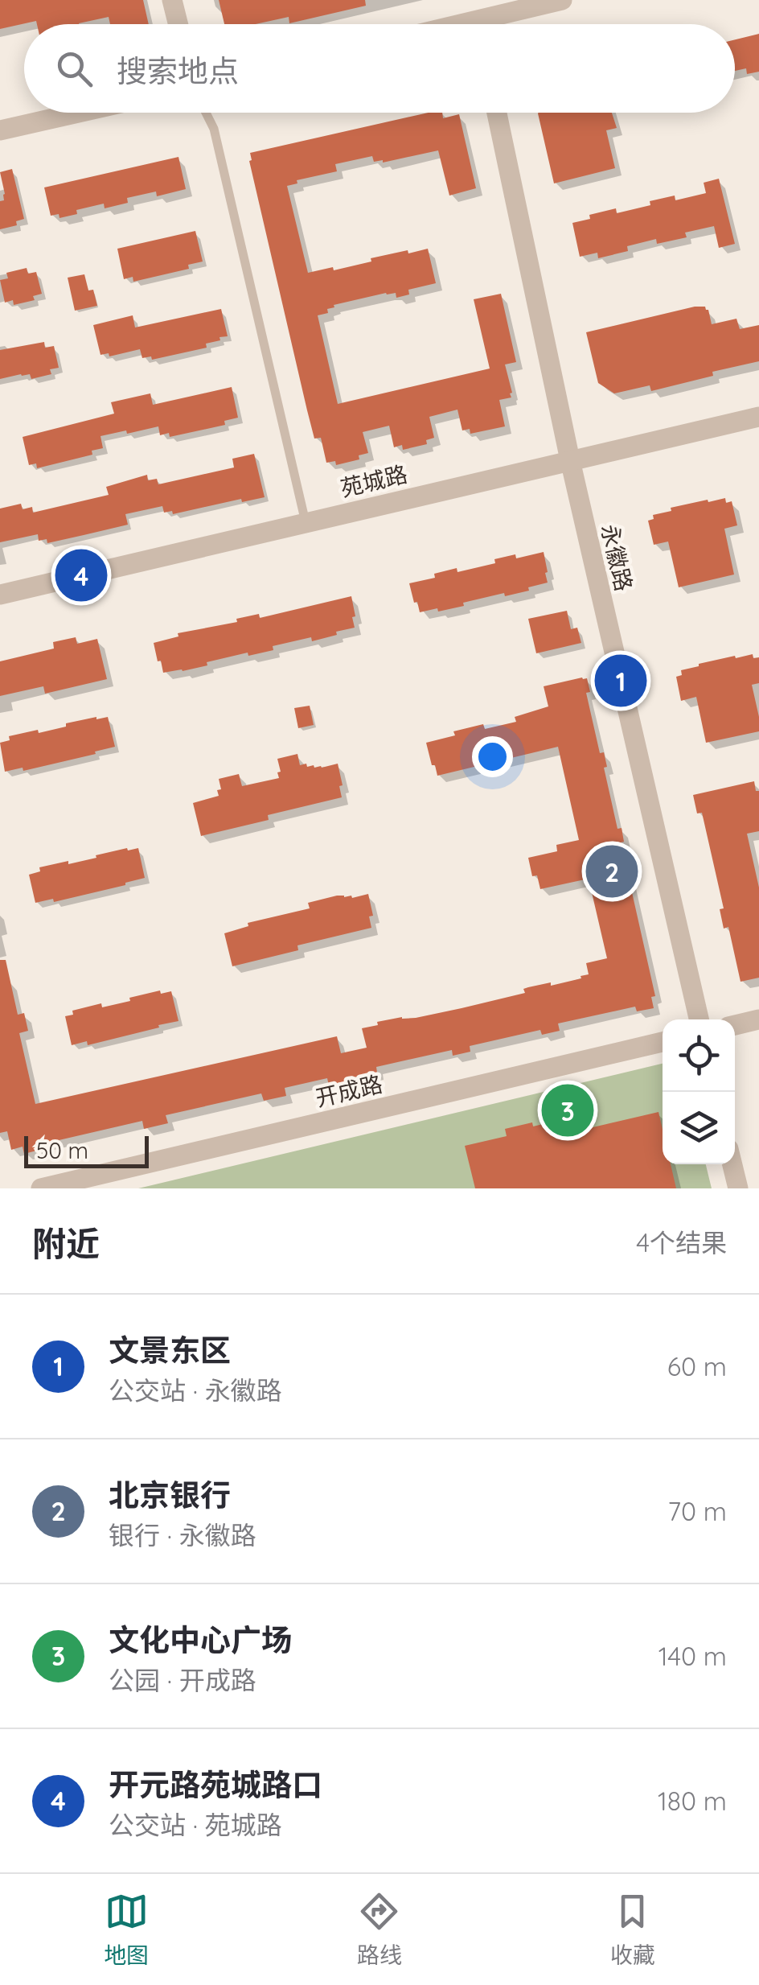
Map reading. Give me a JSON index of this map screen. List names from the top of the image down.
{
  "streets": {
    "street": ["苑城路", "永徽路", "开成路"]
  },
  "crossings": [
    ["苑城路", "永徽路"]
  ],
  "scale_bar": "50 m",
  "page": {
    "search": "搜索地点",
    "pins": [
      "4",
      "1",
      "2",
      "3"
    ],
    "scale": "50 m",
    "heading": ["附近", "4个结果"],
    "list": [
      {
        "mark": "1",
        "name": "文景东区",
        "note": "公交站 · 永徽路",
        "value": "60 m"
      },
      {
        "mark": "2",
        "name": "北京银行",
        "note": "银行 · 永徽路",
        "value": "70 m"
      },
      {
        "mark": "3",
        "name": "文化中心广场",
        "note": "公园 · 开成路",
        "value": "140 m"
      },
      {
        "mark": "4",
        "name": "开元路苑城路口",
        "note": "公交站 · 苑城路",
        "value": "180 m"
      }
    ],
    "nav": ["地图", "路线", "收藏"]
  }
}
